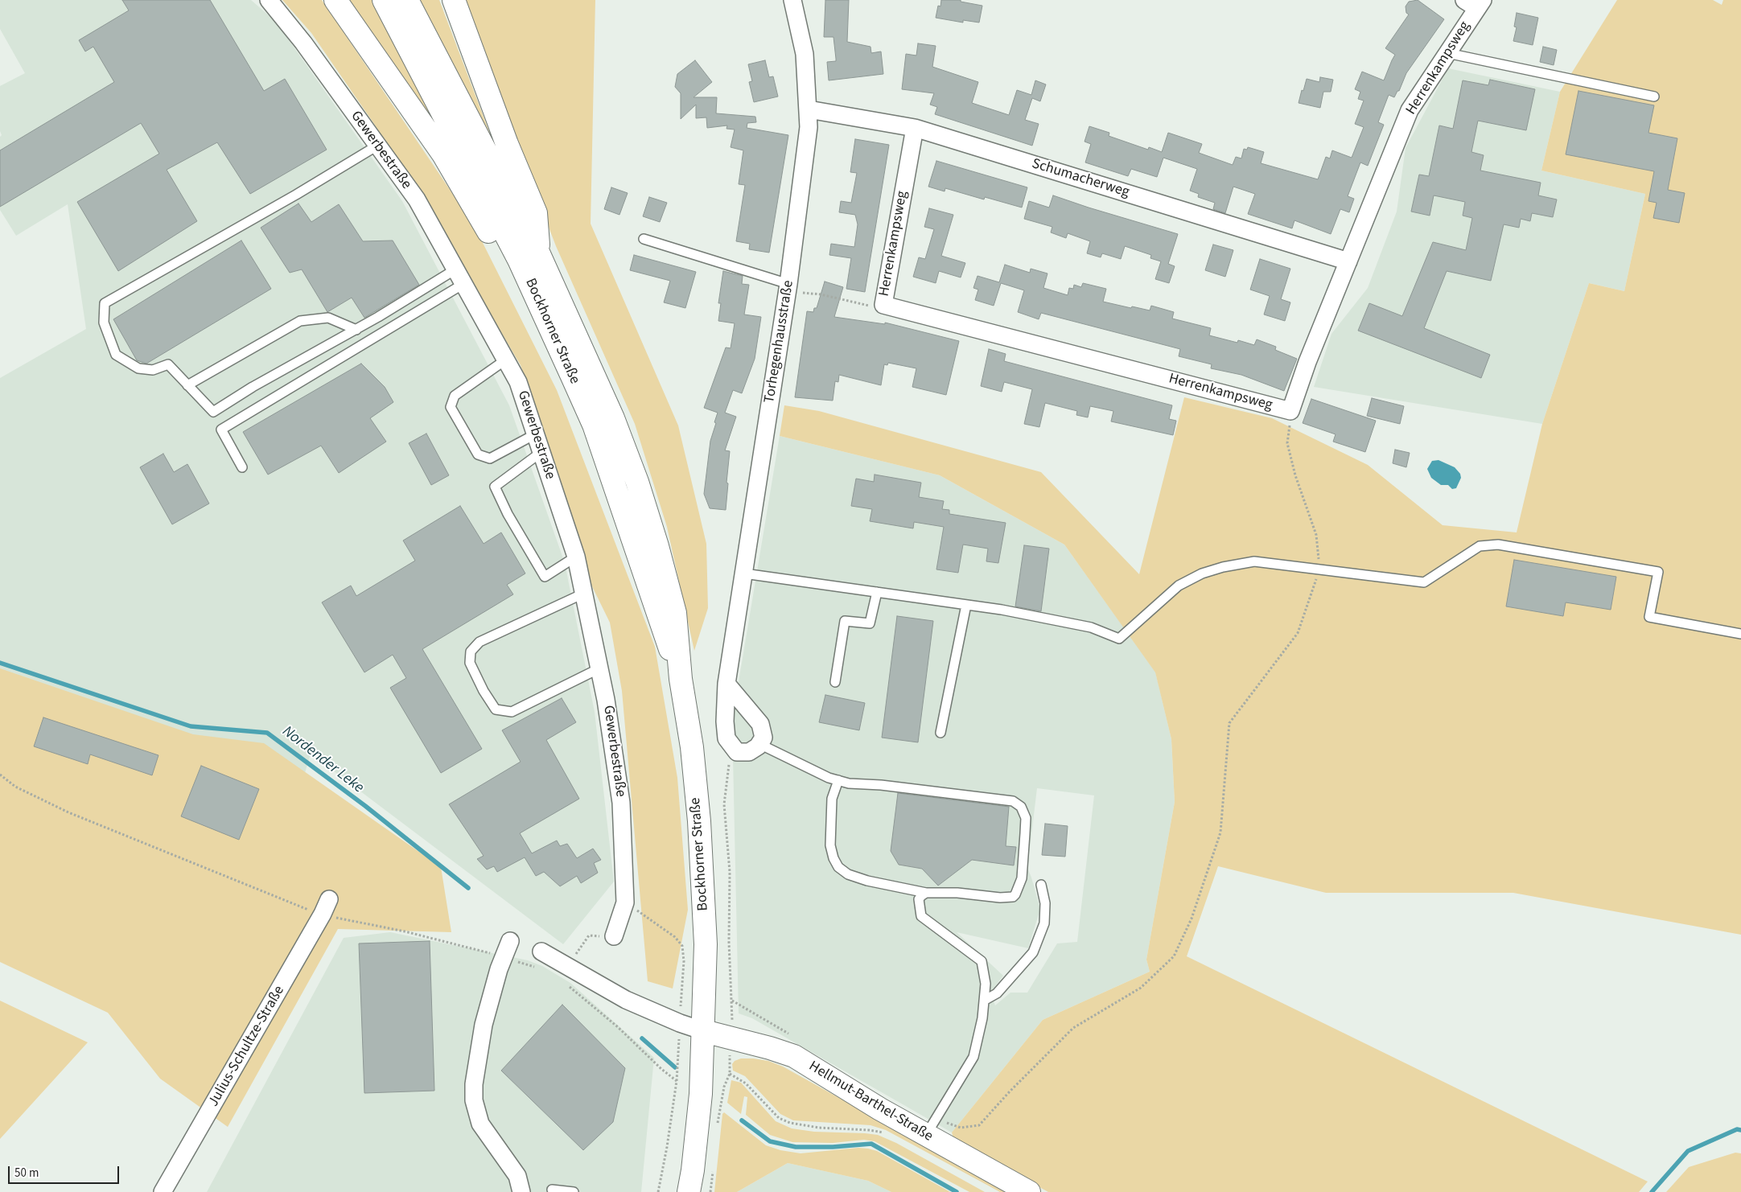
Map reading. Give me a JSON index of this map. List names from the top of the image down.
{
  "streets": {
    "main road": ["Bockhorner Straße", "Hellmut-Barthel-Straße"],
    "street": [
      "Herrenkampsweg",
      "Gewerbestraße",
      "Schumacherweg",
      "Torhegenhausstraße",
      "Julius-Schultze-Straße"
    ]
  },
  "crossings": [
    ["Herrenkampsweg", "Schumacherweg"],
    ["Schumacherweg", "Torhegenhausstraße"],
    ["Bockhorner Straße", "Hellmut-Barthel-Straße"]
  ],
  "water": ["Nordender Leke"],
  "scale_bar": "50 m"
}
